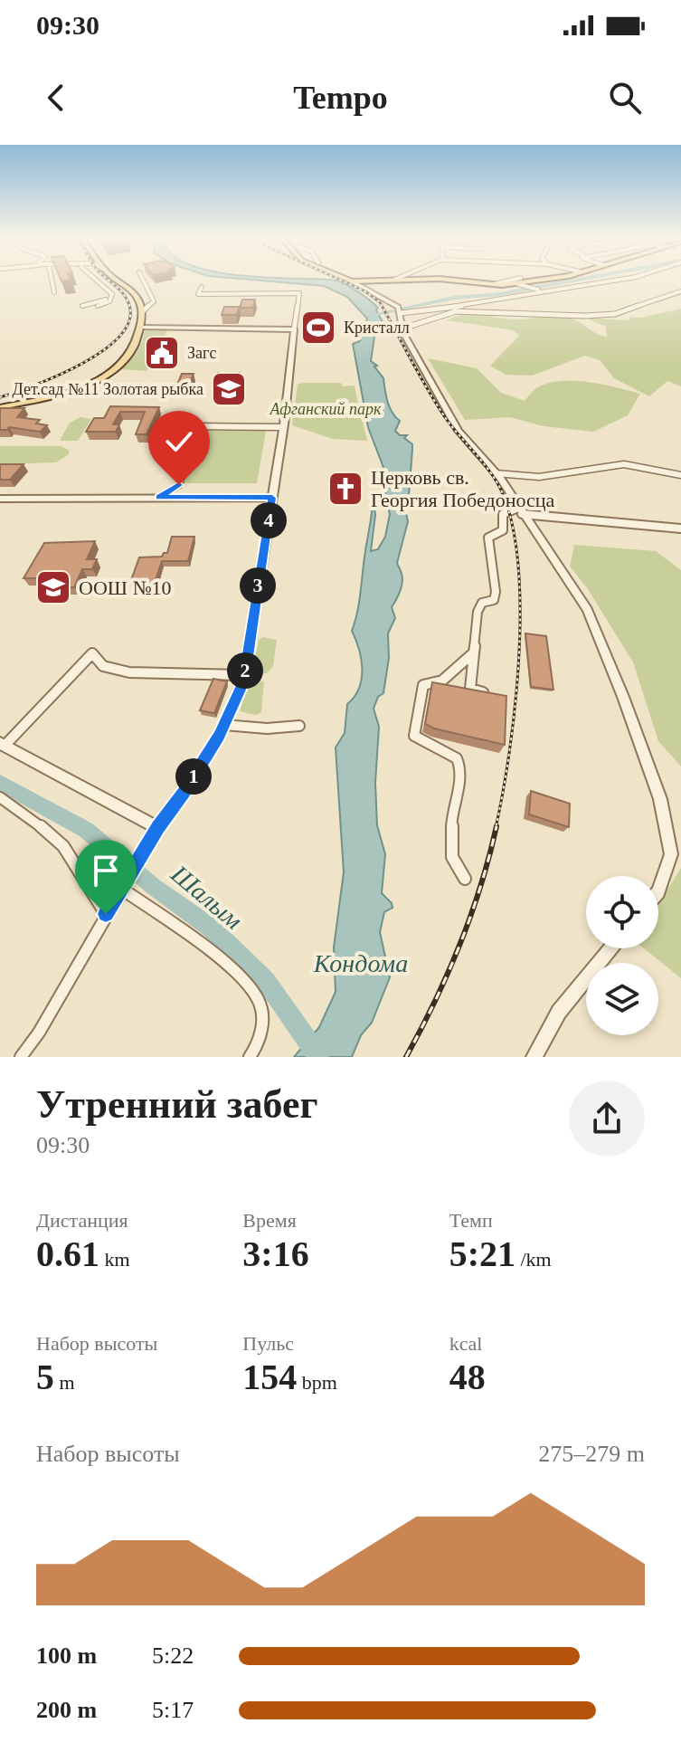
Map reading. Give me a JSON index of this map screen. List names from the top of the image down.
{
  "water": ["Шалым", "Кондома"],
  "parks": ["Афганский парк"],
  "places": {
    "sports": ["Кристалл"],
    "public building": ["Загс"],
    "school or university": ["Дет.сад №11 Золотая рыбка", "ООШ №10"],
    "church": ["Церковь св. Георгия Победоносца"]
  },
  "page": {
    "status": "09:30",
    "header": "Tempo",
    "pins": [
      "4",
      "3",
      "2",
      "1"
    ],
    "heading": ["Утренний забег", "09:30"],
    "stats": [
      ["Дистанция", "0.61 km"],
      ["Время", "3:16"],
      ["Темп", "5:21 /km"],
      ["Набор высоты", "5 m"],
      ["Пульс", "154 bpm"],
      ["kcal", "48"]
    ],
    "chart": ["Набор высоты", "275–279 m"],
    "list": [
      {
        "name": "100 m",
        "note": "5:22"
      },
      {
        "name": "200 m",
        "note": "5:17"
      }
    ]
  }
}
